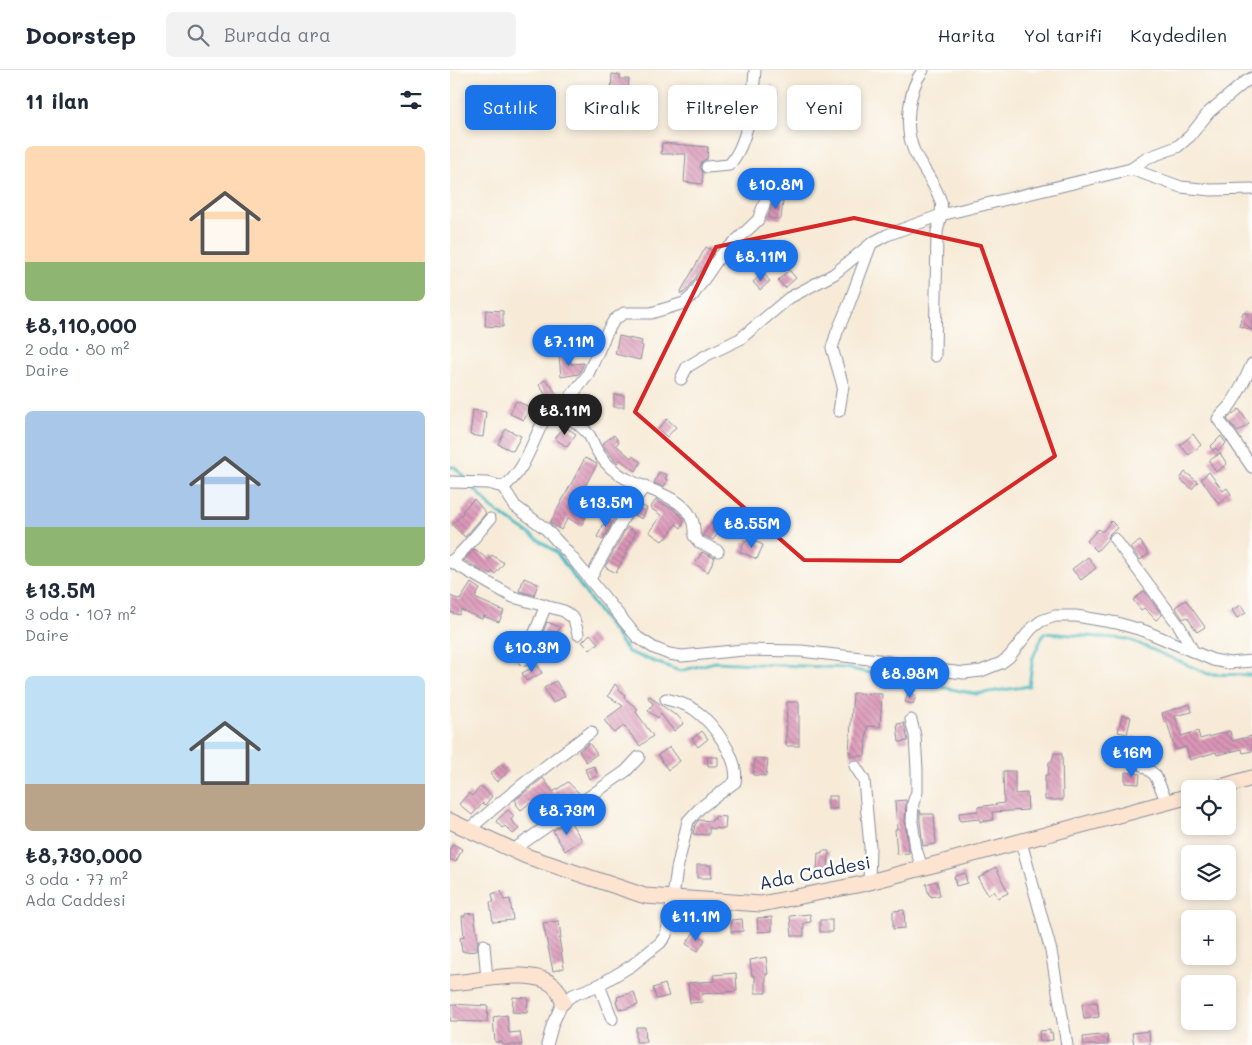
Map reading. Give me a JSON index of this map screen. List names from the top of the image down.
{
  "streets": {
    "main road": ["Ada Caddesi"]
  },
  "page": {
    "header": "Doorstep",
    "search": "Burada ara",
    "nav": ["Harita", "Yol tarifi", "Kaydedilen"],
    "heading": "11 ilan",
    "chip": [
      "Satılık",
      "Kiralık",
      "Filtreler",
      "Yeni"
    ],
    "list": [
      {
        "name": "₺8,110,000",
        "note": "2 oda · 80 m² · Daire"
      },
      {
        "name": "₺13.5M",
        "note": "3 oda · 107 m² · Daire"
      },
      {
        "name": "₺8,730,000",
        "note": "3 oda · 77 m² · Ada Caddesi"
      }
    ],
    "price": [
      "₺10.8M",
      "₺8.11M",
      "₺7.11M",
      "₺8.11M",
      "₺13.5M",
      "₺8.55M",
      "₺10.3M",
      "₺8.98M",
      "₺16M",
      "₺8.73M",
      "₺11.1M"
    ],
    "map_buttons": ["+", "−"]
  }
}
